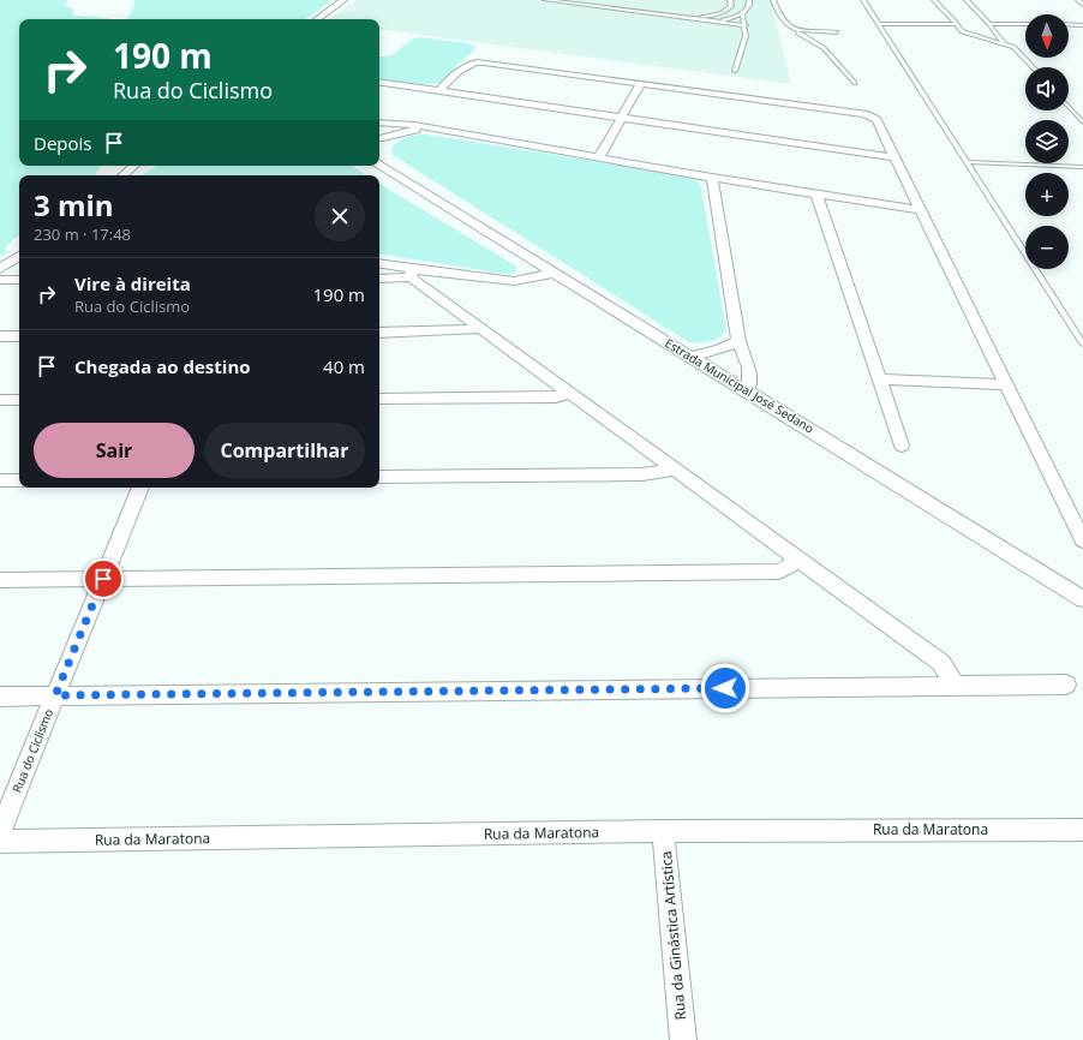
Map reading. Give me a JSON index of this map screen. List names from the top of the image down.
{
  "streets": {
    "street": [
      "Estrada Municipal José Sedano",
      "Rua do Ciclismo",
      "Rua da Maratona",
      "Rua da Ginástica Artística"
    ]
  },
  "crossings": [
    ["Rua da Maratona", "Rua da Ginástica Artística"]
  ],
  "north": "bottom",
  "page": {
    "map_buttons": ["+", "−"],
    "turn": ["190 m", "Rua do Ciclismo"],
    "then": "Depois",
    "heading": ["3 min", "230 m · 17:48"],
    "list": [
      {
        "name": "Vire à direita",
        "note": "Rua do Ciclismo",
        "value": "190 m"
      },
      {
        "name": "Chegada ao destino",
        "value": "40 m"
      }
    ],
    "buttons": ["Sair", "Compartilhar"]
  }
}
